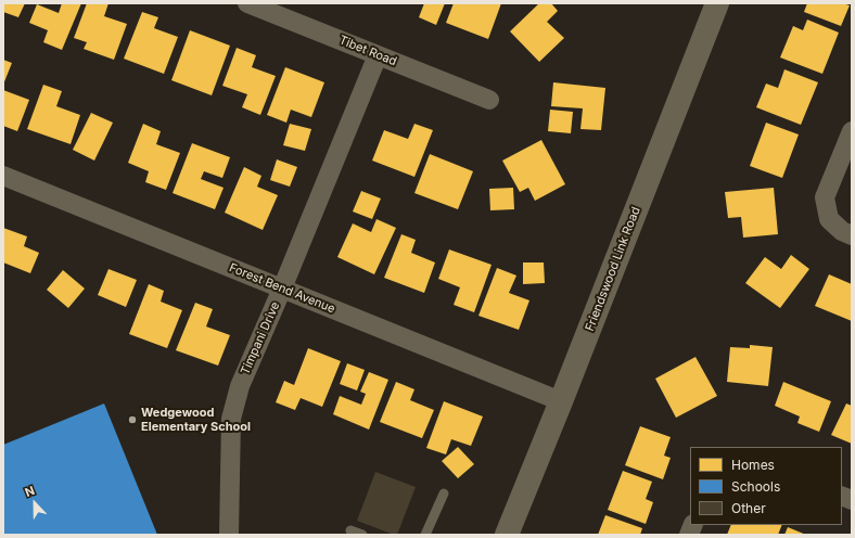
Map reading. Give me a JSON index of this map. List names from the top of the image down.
{
  "streets": {
    "main road": ["Friendswood Link Road"],
    "street": ["Tibet Road", "Forest Bend Avenue", "Timpani Drive"]
  },
  "crossings": [
    ["Tibet Road", "Timpani Drive"],
    ["Friendswood Link Road", "Forest Bend Avenue"],
    ["Forest Bend Avenue", "Timpani Drive"]
  ],
  "places": ["Wedgewood Elementary School"],
  "legend": ["Homes", "Schools", "Other"],
  "north": "top"
}
